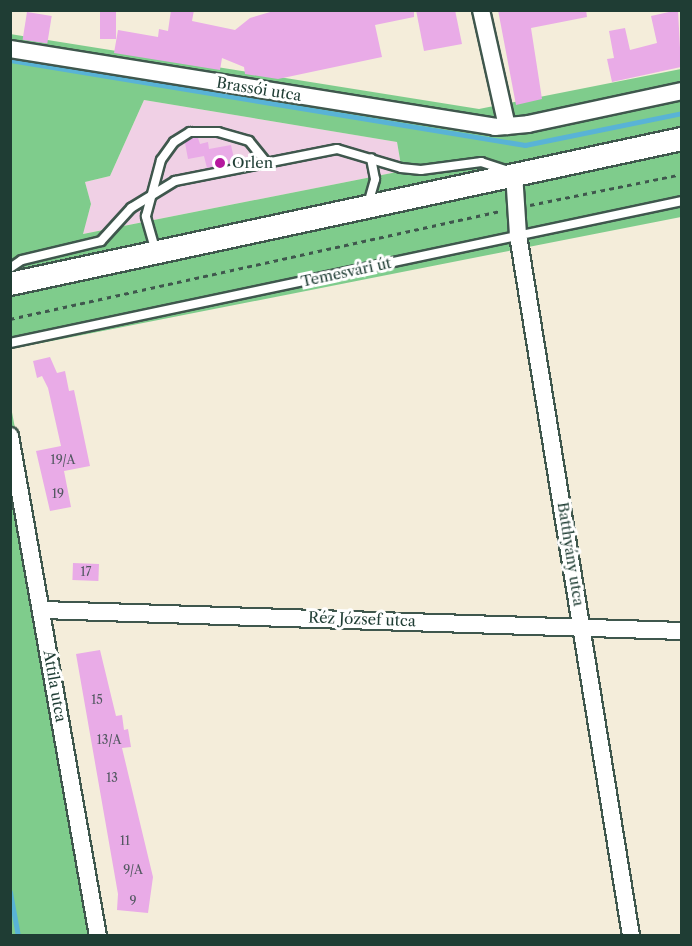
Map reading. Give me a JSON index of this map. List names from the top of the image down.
{
  "streets": {
    "street": [
      "Brassói utca",
      "Batthyány utca",
      "Réz József utca",
      "Attila utca"
    ],
    "lane": ["Temesvári út"]
  },
  "crossings": [
    ["Temesvári út", "Batthyány utca"],
    ["Batthyány utca", "Réz József utca"],
    ["Réz József utca", "Attila utca"]
  ],
  "places": ["Orlen"],
  "house_numbers": [
    "19/A",
    "19",
    "17",
    "15",
    "13/A",
    "13",
    "11",
    "9/A",
    "9"
  ]
}
